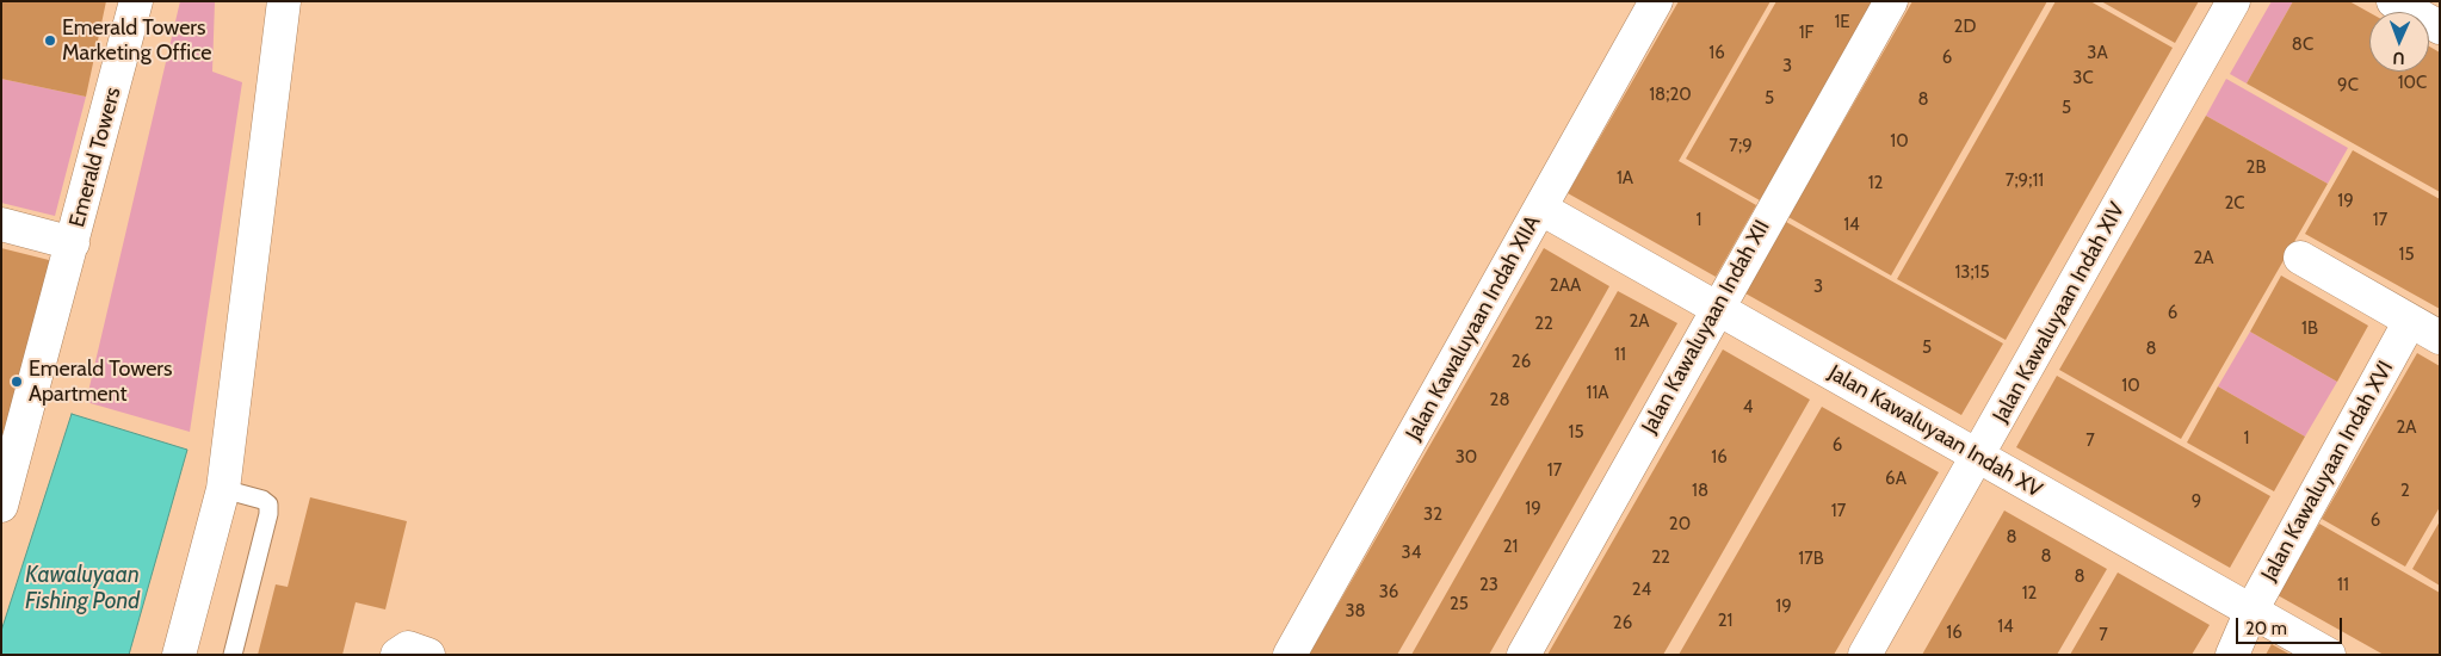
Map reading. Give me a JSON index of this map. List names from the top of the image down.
{
  "streets": {
    "street": [
      "Emerald Towers",
      "Jalan Kawaluyaan Indah XIV",
      "Jalan Kawaluyaan Indah XII",
      "Jalan Kawaluyaan Indah XIIA",
      "Jalan Kawaluyaan Indah XV",
      "Jalan Kawaluyaan Indah XVI"
    ]
  },
  "crossings": [
    ["Jalan Kawaluyaan Indah XIV", "Jalan Kawaluyaan Indah XV"],
    ["Jalan Kawaluyaan Indah XII", "Jalan Kawaluyaan Indah XV"],
    ["Jalan Kawaluyaan Indah XIIA", "Jalan Kawaluyaan Indah XV"],
    ["Jalan Kawaluyaan Indah XV", "Jalan Kawaluyaan Indah XVI"]
  ],
  "water": ["Kawaluyaan Fishing Pond"],
  "places": ["Emerald Towers Marketing Office", "Emerald Towers Apartment"],
  "house_numbers": [
    "1E",
    "2D",
    "1F",
    "8C",
    "16",
    "3A",
    "6",
    "3",
    "3C",
    "10C",
    "9C",
    "18;20",
    "5",
    "8",
    "5",
    "10",
    "7;9",
    "2B",
    "1A",
    "7;9;11",
    "12",
    "19",
    "2C",
    "1",
    "17",
    "14",
    "15",
    "2A",
    "13;15",
    "2AA",
    "3",
    "6",
    "2A",
    "22",
    "1B",
    "5",
    "8",
    "11",
    "26",
    "10",
    "11A",
    "28",
    "4",
    "2A",
    "15",
    "1",
    "7",
    "6",
    "30",
    "16",
    "17",
    "6A",
    "18",
    "2",
    "9",
    "19",
    "17",
    "32",
    "6",
    "20",
    "8",
    "21",
    "34",
    "8",
    "22",
    "17B",
    "8",
    "23",
    "11",
    "24",
    "36",
    "12",
    "25",
    "19",
    "38",
    "21",
    "26",
    "14",
    "16",
    "7"
  ],
  "scale_bar": "20 m",
  "north": "bottom"
}
